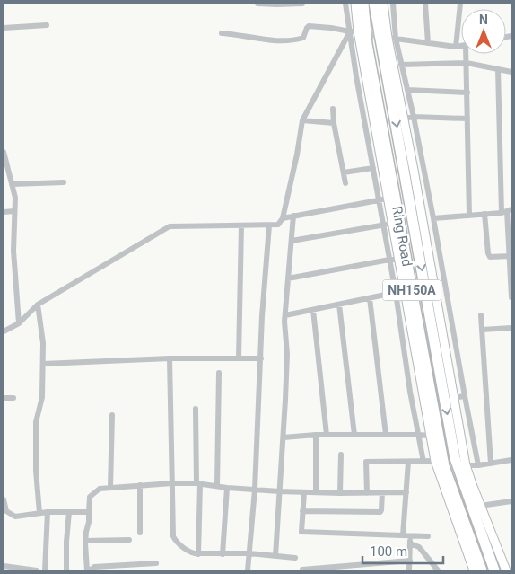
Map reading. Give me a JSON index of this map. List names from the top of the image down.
{
  "streets": {
    "highway": ["Ring Road", "NH150A"]
  },
  "scale_bar": "100 m",
  "north": "top"
}
